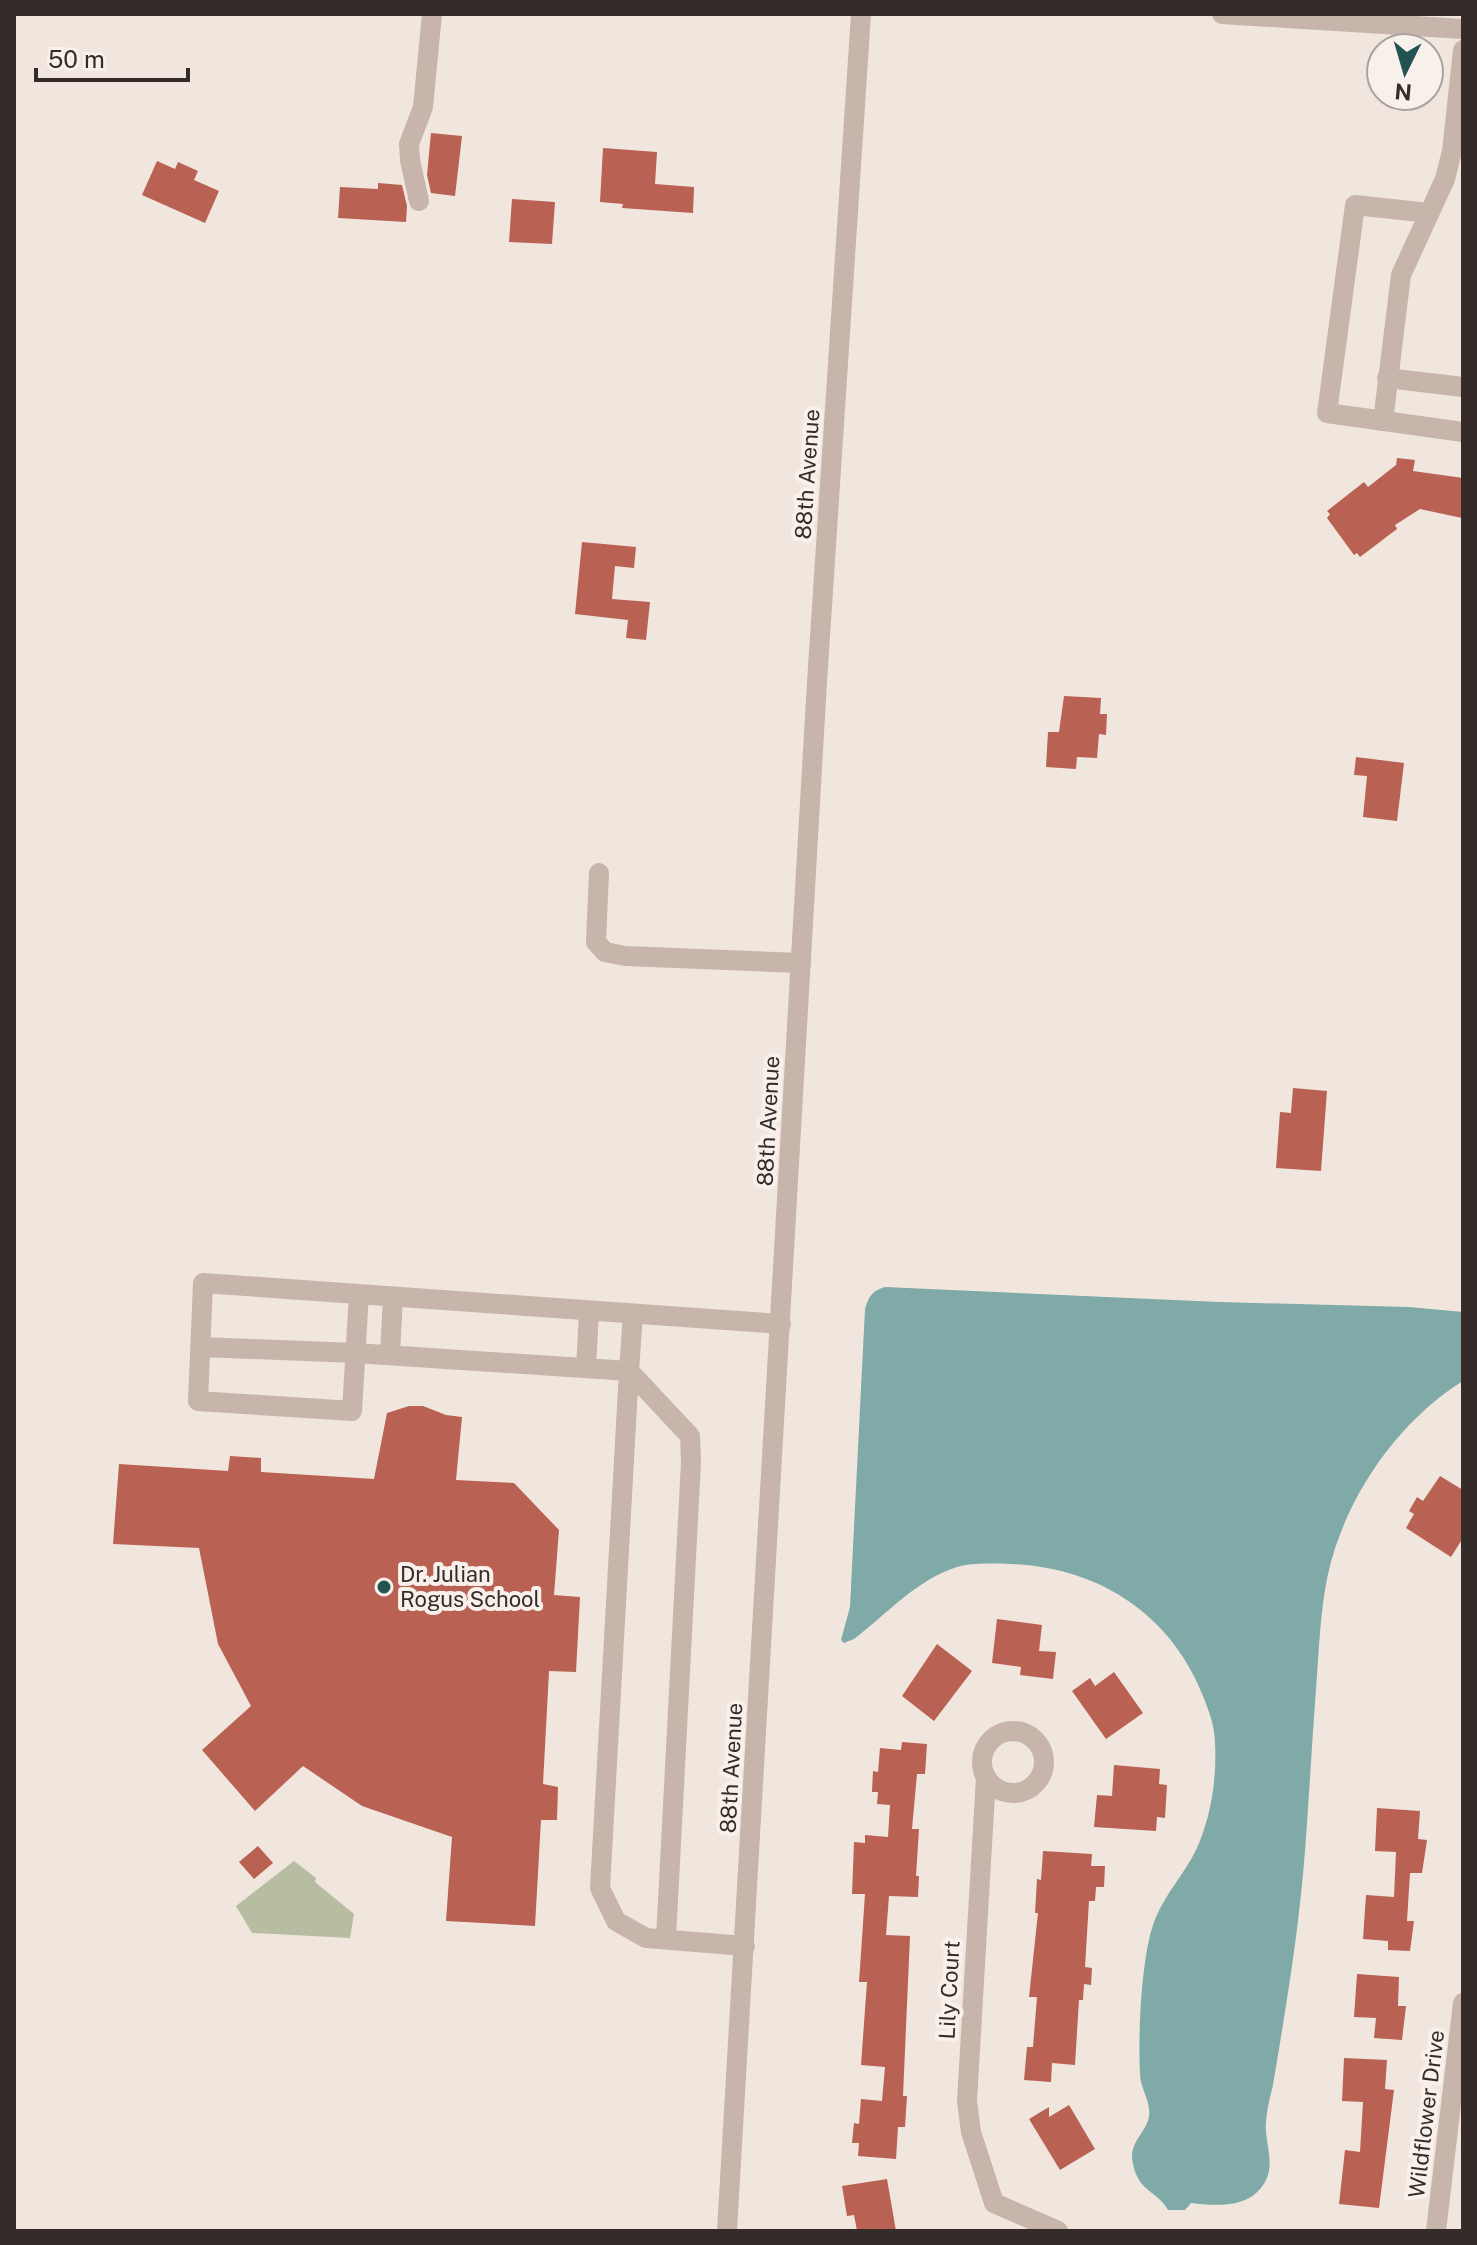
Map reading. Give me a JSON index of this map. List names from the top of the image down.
{
  "streets": {
    "street": ["88th Avenue", "Lily Court", "Wildflower Drive"]
  },
  "places": ["Dr. Julian Rogus School"],
  "scale_bar": "50 m",
  "north": "bottom"
}
